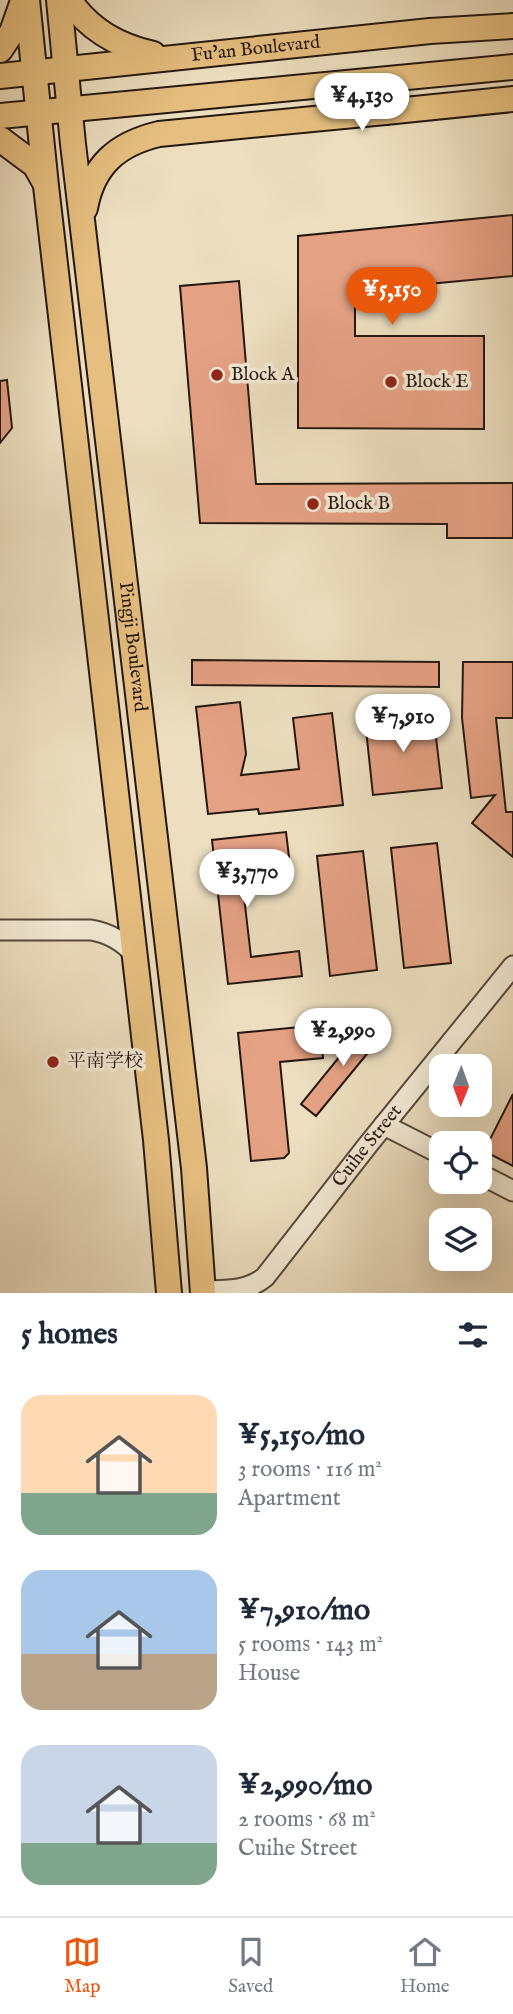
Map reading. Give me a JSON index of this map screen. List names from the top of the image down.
{
  "streets": {
    "main road": ["Fu'an Boulevard", "Pingji Boulevard"],
    "street": ["Cuihe Street"]
  },
  "crossings": [
    ["Fu'an Boulevard", "Pingji Boulevard"],
    ["Pingji Boulevard", "Cuihe Street"]
  ],
  "places": [
    "Block A",
    "Block E",
    "Block B",
    "平南学校"
  ],
  "north": "bottom",
  "page": {
    "price": [
      "¥4,130",
      "¥5,150",
      "¥7,910",
      "¥3,770",
      "¥2,990"
    ],
    "heading": "5 homes",
    "list": [
      {
        "name": "¥5,150/mo",
        "note": "3 rooms · 116 m² · Apartment"
      },
      {
        "name": "¥7,910/mo",
        "note": "5 rooms · 143 m² · House"
      },
      {
        "name": "¥2,990/mo",
        "note": "2 rooms · 68 m² · Cuihe Street"
      }
    ],
    "tabs": ["Map", "Saved", "Home"]
  }
}
